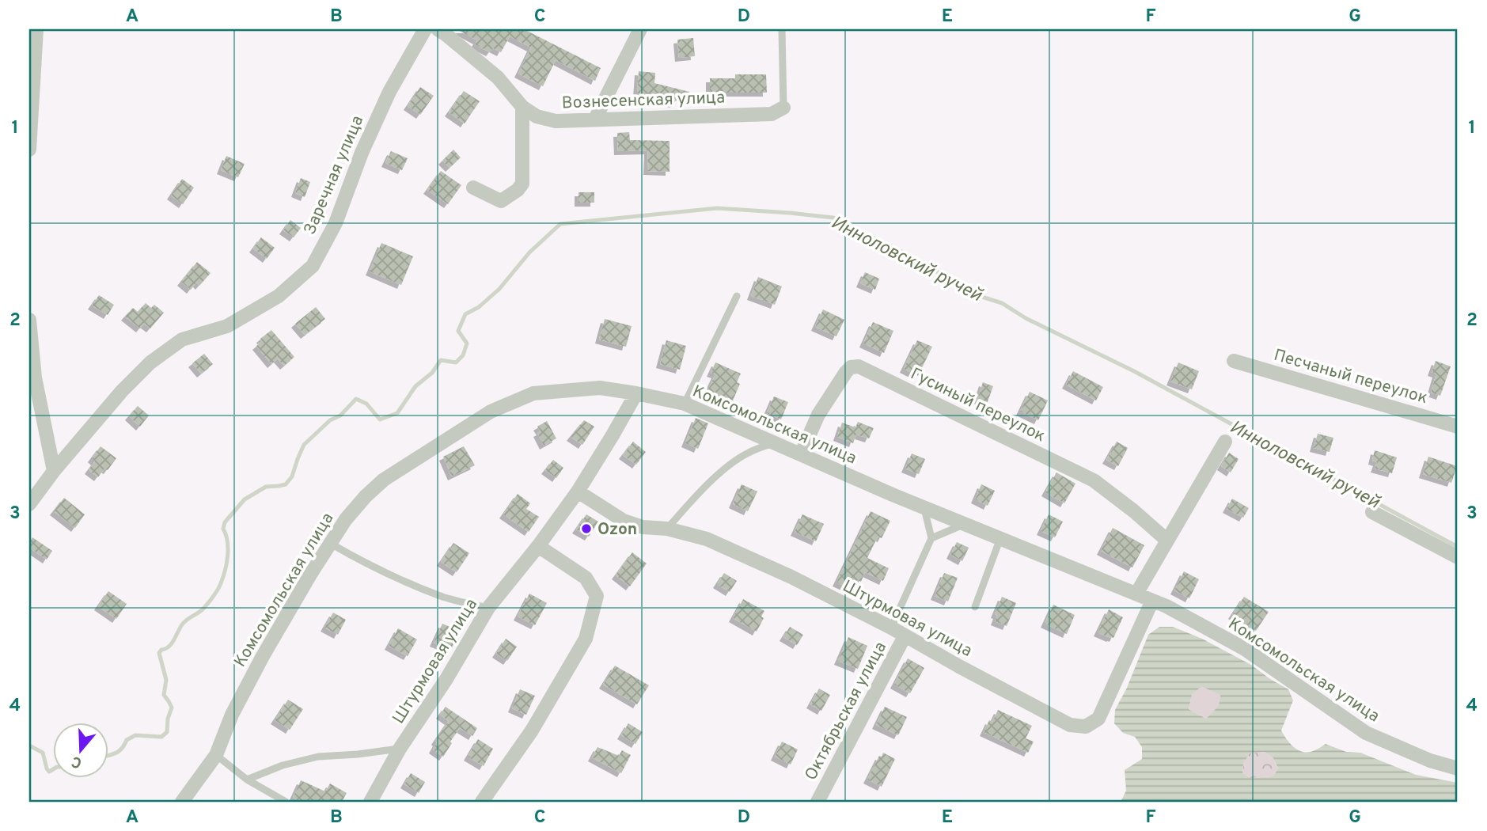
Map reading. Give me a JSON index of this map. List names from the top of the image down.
{
  "streets": {
    "street": [
      "Вознесенская улица",
      "Заречная улица",
      "Песчаный переулок",
      "Гусиный переулок",
      "Комсомольская улица",
      "Штурмовая улица",
      "Октябрьская улица"
    ]
  },
  "crossings": [
    ["Гусиный переулок", "Комсомольская улица"],
    ["Комсомольская улица", "Штурмовая улица"],
    ["Штурмовая улица", "Октябрьская улица"]
  ],
  "water": ["Инноловский ручей"],
  "places": ["Ozon"],
  "north": "bottom",
  "grid": {
    "columns": [
      "A",
      "B",
      "C",
      "D",
      "E",
      "F",
      "G"
    ],
    "rows": [
      "1",
      "2",
      "3",
      "4"
    ]
  }
}
